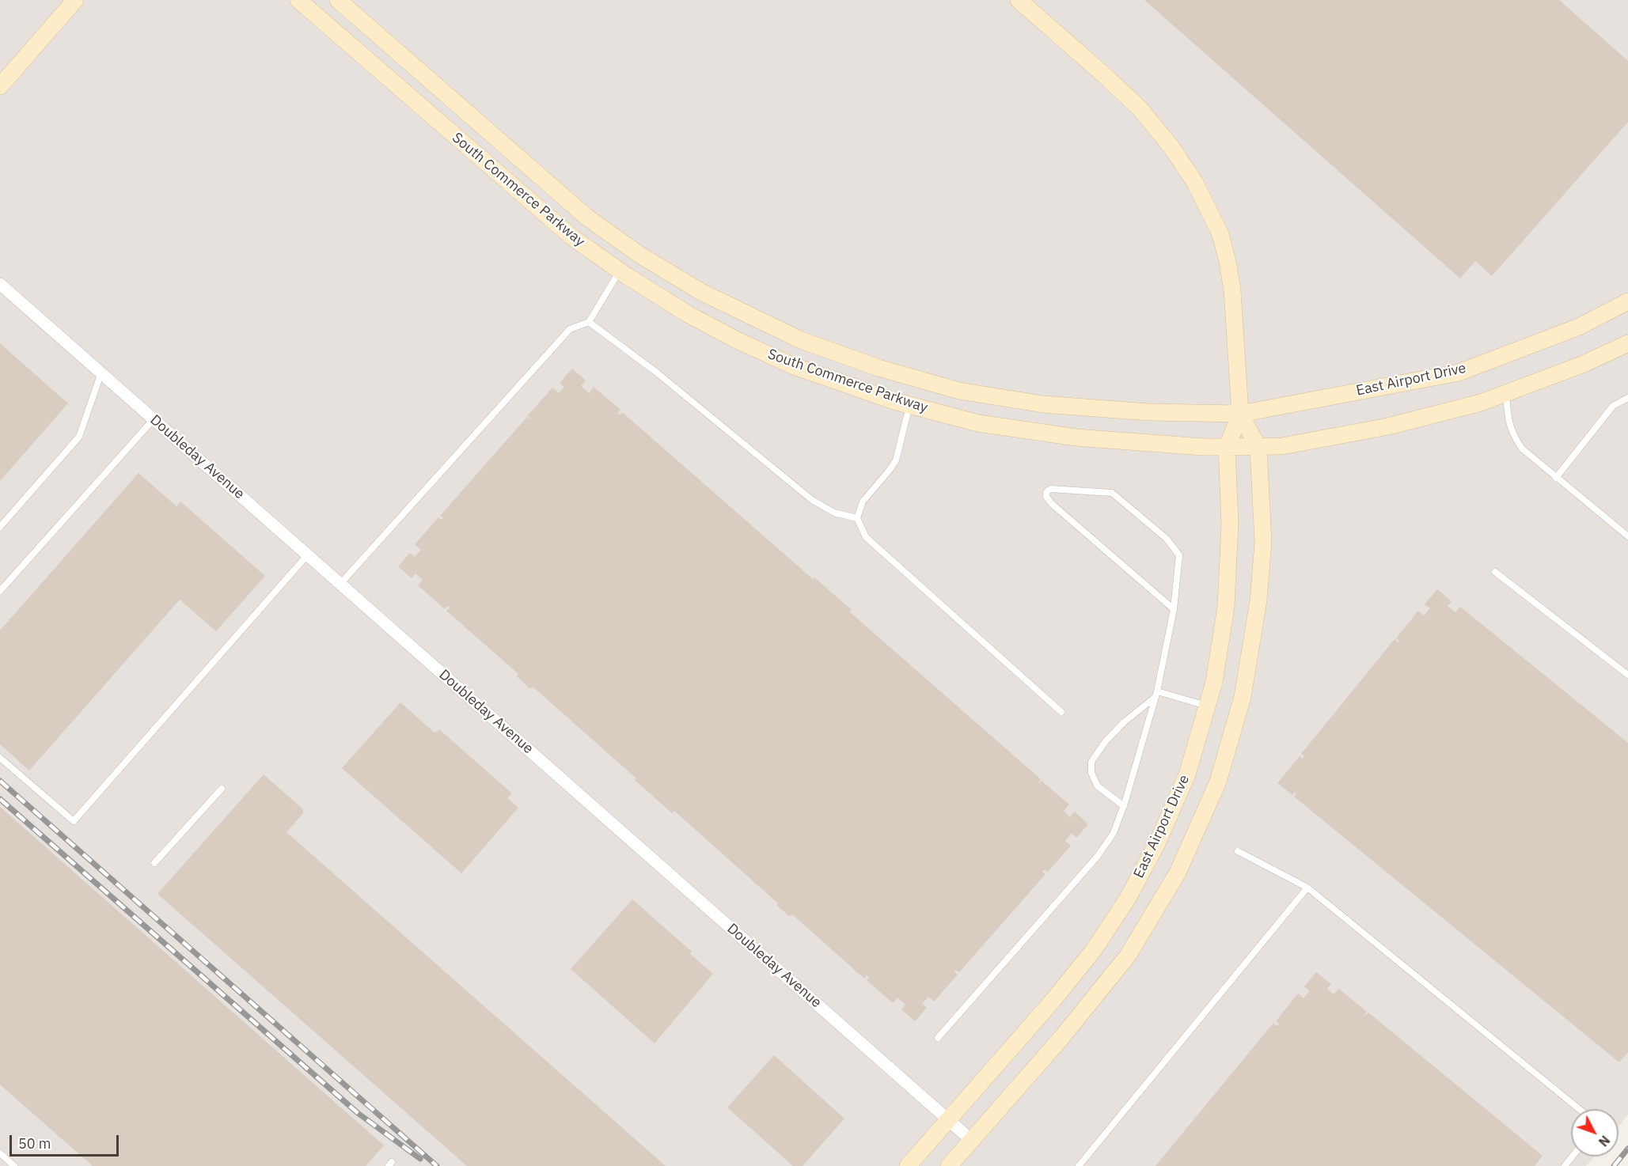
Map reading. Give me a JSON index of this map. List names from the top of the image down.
{
  "streets": {
    "main road": ["South Commerce Parkway", "East Airport Drive"],
    "street": ["Doubleday Avenue"]
  },
  "crossings": [
    ["South Commerce Parkway", "East Airport Drive"],
    ["East Airport Drive", "Doubleday Avenue"]
  ],
  "scale_bar": "50 m",
  "north": "bottom right"
}
